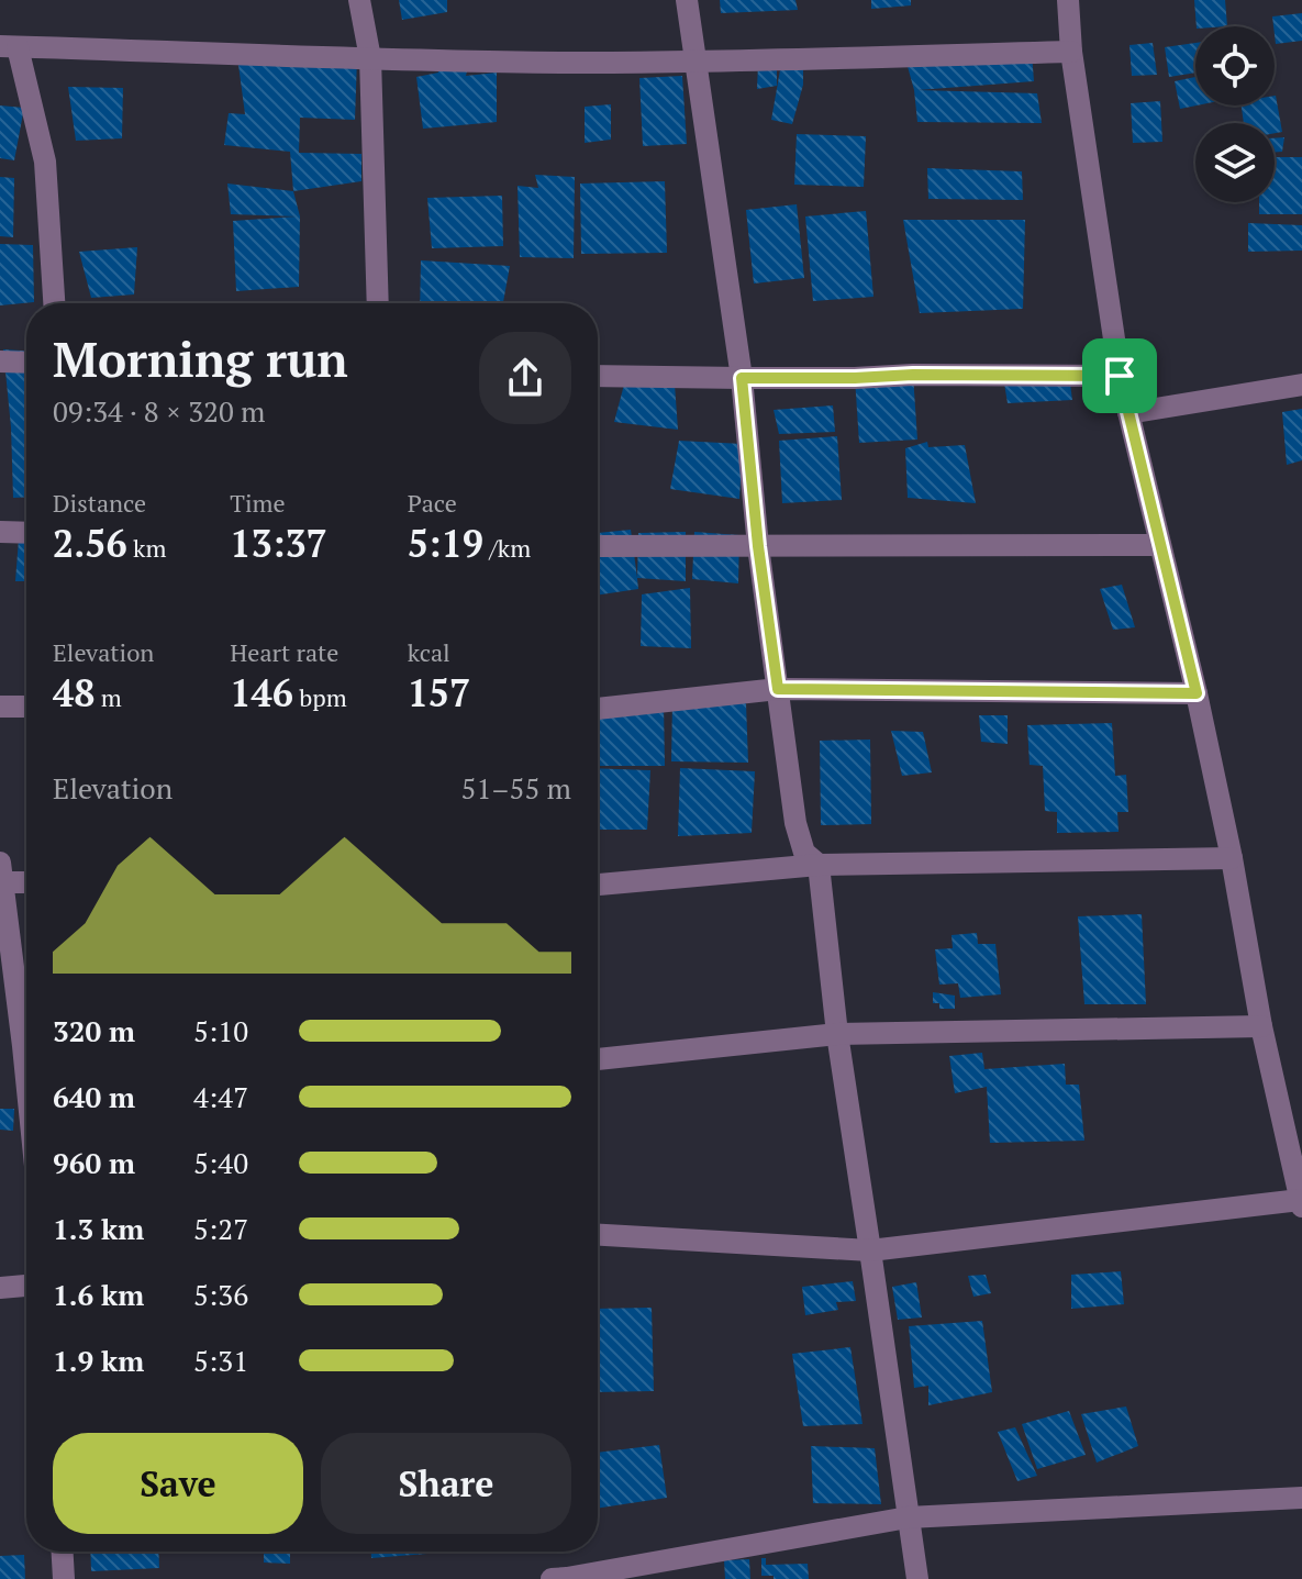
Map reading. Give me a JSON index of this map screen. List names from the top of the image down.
{
  "page": {
    "heading": ["Morning run", "09:34 · 8 × 320 m"],
    "stats": [
      ["Distance", "2.56 km"],
      ["Time", "13:37"],
      ["Pace", "5:19 /km"],
      ["Elevation", "48 m"],
      ["Heart rate", "146 bpm"],
      ["kcal", "157"]
    ],
    "chart": ["Elevation", "51–55 m"],
    "list": [
      {
        "name": "320 m",
        "note": "5:10"
      },
      {
        "name": "640 m",
        "note": "4:47"
      },
      {
        "name": "960 m",
        "note": "5:40"
      },
      {
        "name": "1.3 km",
        "note": "5:27"
      },
      {
        "name": "1.6 km",
        "note": "5:36"
      },
      {
        "name": "1.9 km",
        "note": "5:31"
      }
    ],
    "buttons": ["Save", "Share"]
  }
}
